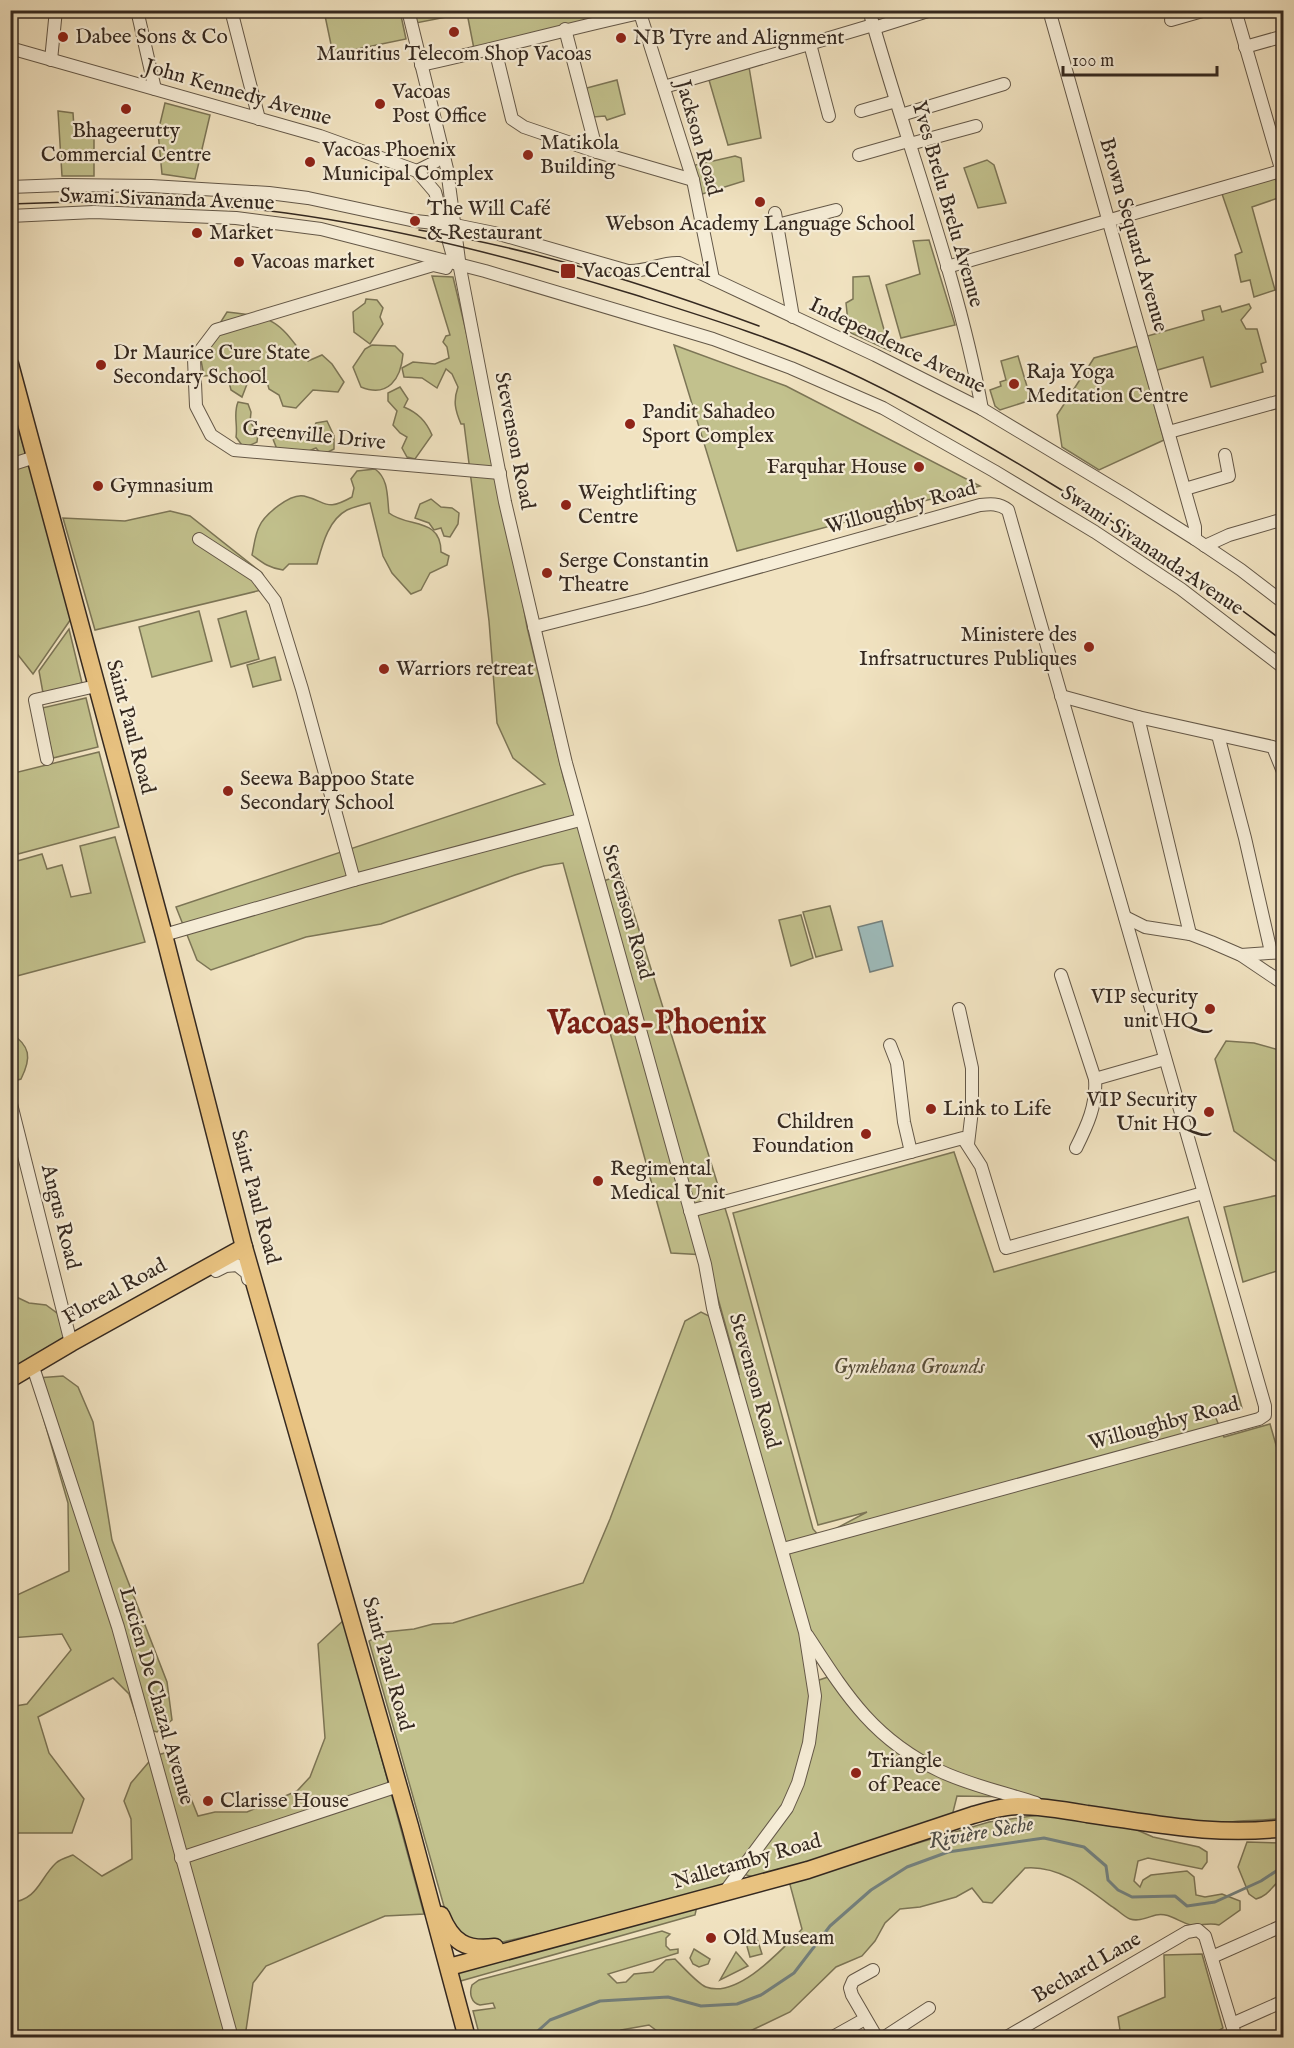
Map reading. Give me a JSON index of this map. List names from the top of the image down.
{
  "streets": {
    "main road": ["Saint Paul Road", "Floreal Road", "Nalletamby Road"],
    "street": [
      "John Kennedy Avenue",
      "Jackson Road",
      "Swami Sivananda Avenue",
      "Yves Brelu Brelu Avenue",
      "Brown Sequard Avenue",
      "Independence Avenue",
      "Greenville Drive",
      "Stevenson Road",
      "Willoughby Road",
      "Angus Road",
      "Lucien De Chazal Avenue",
      "Bechard Lane"
    ]
  },
  "crossings": [
    ["Jackson Road", "Independence Avenue"],
    ["Swami Sivananda Avenue", "Independence Avenue"],
    ["Swami Sivananda Avenue", "Greenville Drive"],
    ["Swami Sivananda Avenue", "Stevenson Road"],
    ["Yves Brelu Brelu Avenue", "Independence Avenue"],
    ["Brown Sequard Avenue", "Independence Avenue"],
    ["Greenville Drive", "Stevenson Road"],
    ["Stevenson Road", "Willoughby Road"],
    ["Stevenson Road", "Nalletamby Road"],
    ["Saint Paul Road", "Floreal Road"],
    ["Saint Paul Road", "Nalletamby Road"],
    ["Angus Road", "Floreal Road"],
    ["Floreal Road", "Lucien De Chazal Avenue"]
  ],
  "districts": ["Vacoas-Phoenix"],
  "water": ["Rivière Sèche"],
  "parks": ["Gymkhana Grounds"],
  "places": {
    "other": [
      "Mauritius Telecom Shop Vacoas",
      "Dabee Sons & Co",
      "NB Tyre and Alignment",
      "Vacoas Post Office",
      "Bhageerutty Commercial Centre",
      "Matikola Building",
      "Vacoas Phoenix Municipal Complex",
      "Webson Academy Language School",
      "The Will Café & Restaurant",
      "Market",
      "Vacoas market",
      "Dr Maurice Cure State Secondary School",
      "Raja Yoga Meditation Centre",
      "Pandit Sahadeo Sport Complex",
      "Farquhar House",
      "Gymnasium",
      "Weightlifting Centre",
      "Serge Constantin Theatre",
      "Ministere des Infrsatructures Publiques",
      "Warriors retreat",
      "Seewa Bappoo State Secondary School",
      "VIP security unit HQ",
      "Link to Life",
      "VIP Security Unit HQ",
      "Children Foundation",
      "Regimental Medical Unit",
      "Triangle of Peace",
      "Clarisse House",
      "Old Museam"
    ],
    "transit": ["Vacoas Central"]
  },
  "scale_bar": "100 m"
}
